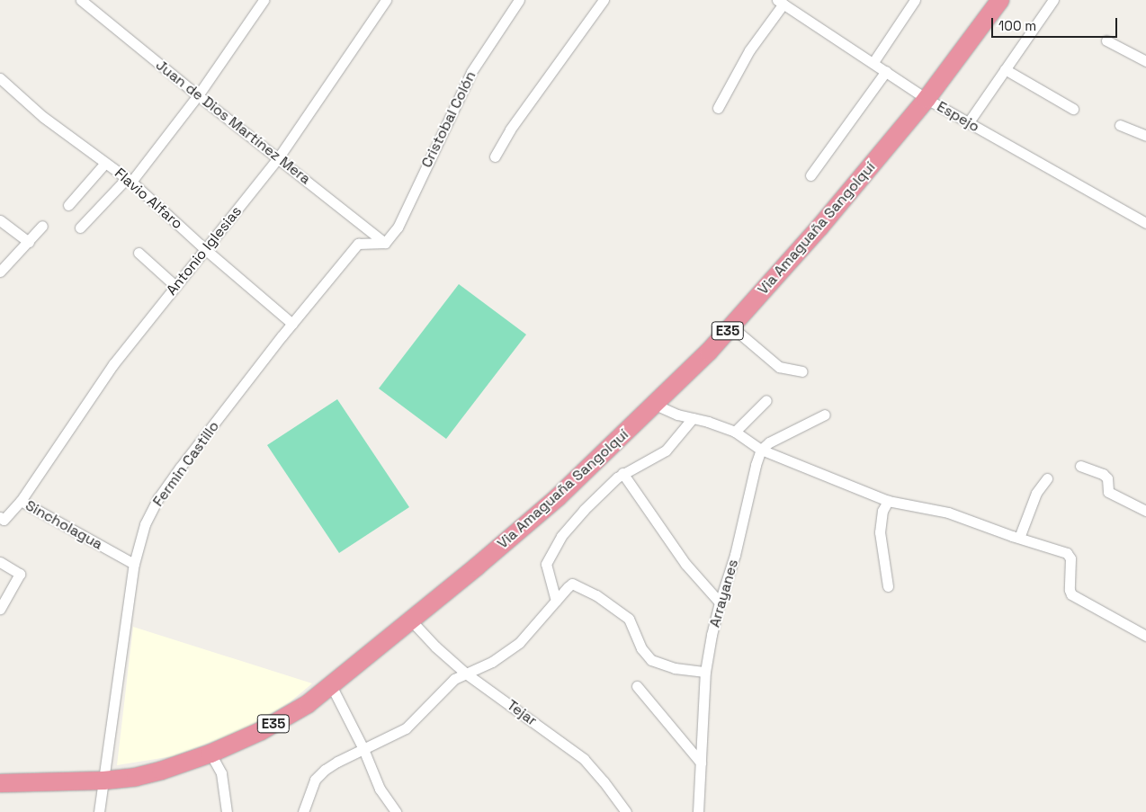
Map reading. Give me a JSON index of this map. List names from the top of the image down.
{
  "streets": {
    "highway": ["Via Amaguaña Sangolquí", "E35"],
    "street": [
      "Espejo",
      "Cristobal Colón",
      "Juan de Dios Martínez Mera",
      "Flavio Alfaro",
      "Antonio Iglesias",
      "Fermin Castillo",
      "Sincholagua",
      "Arrayanes",
      "Tejar"
    ]
  },
  "crossings": [
    ["Espejo", "Via Amaguaña Sangolquí"],
    ["Cristobal Colón", "Juan de Dios Martínez Mera"],
    ["Juan de Dios Martínez Mera", "Antonio Iglesias"],
    ["Juan de Dios Martínez Mera", "Fermin Castillo"],
    ["Flavio Alfaro", "Antonio Iglesias"],
    ["Flavio Alfaro", "Fermin Castillo"],
    ["Via Amaguaña Sangolquí", "Fermin Castillo"],
    ["Via Amaguaña Sangolquí", "Tejar"],
    ["Antonio Iglesias", "Sincholagua"],
    ["Fermin Castillo", "Sincholagua"]
  ],
  "scale_bar": "100 m"
}
